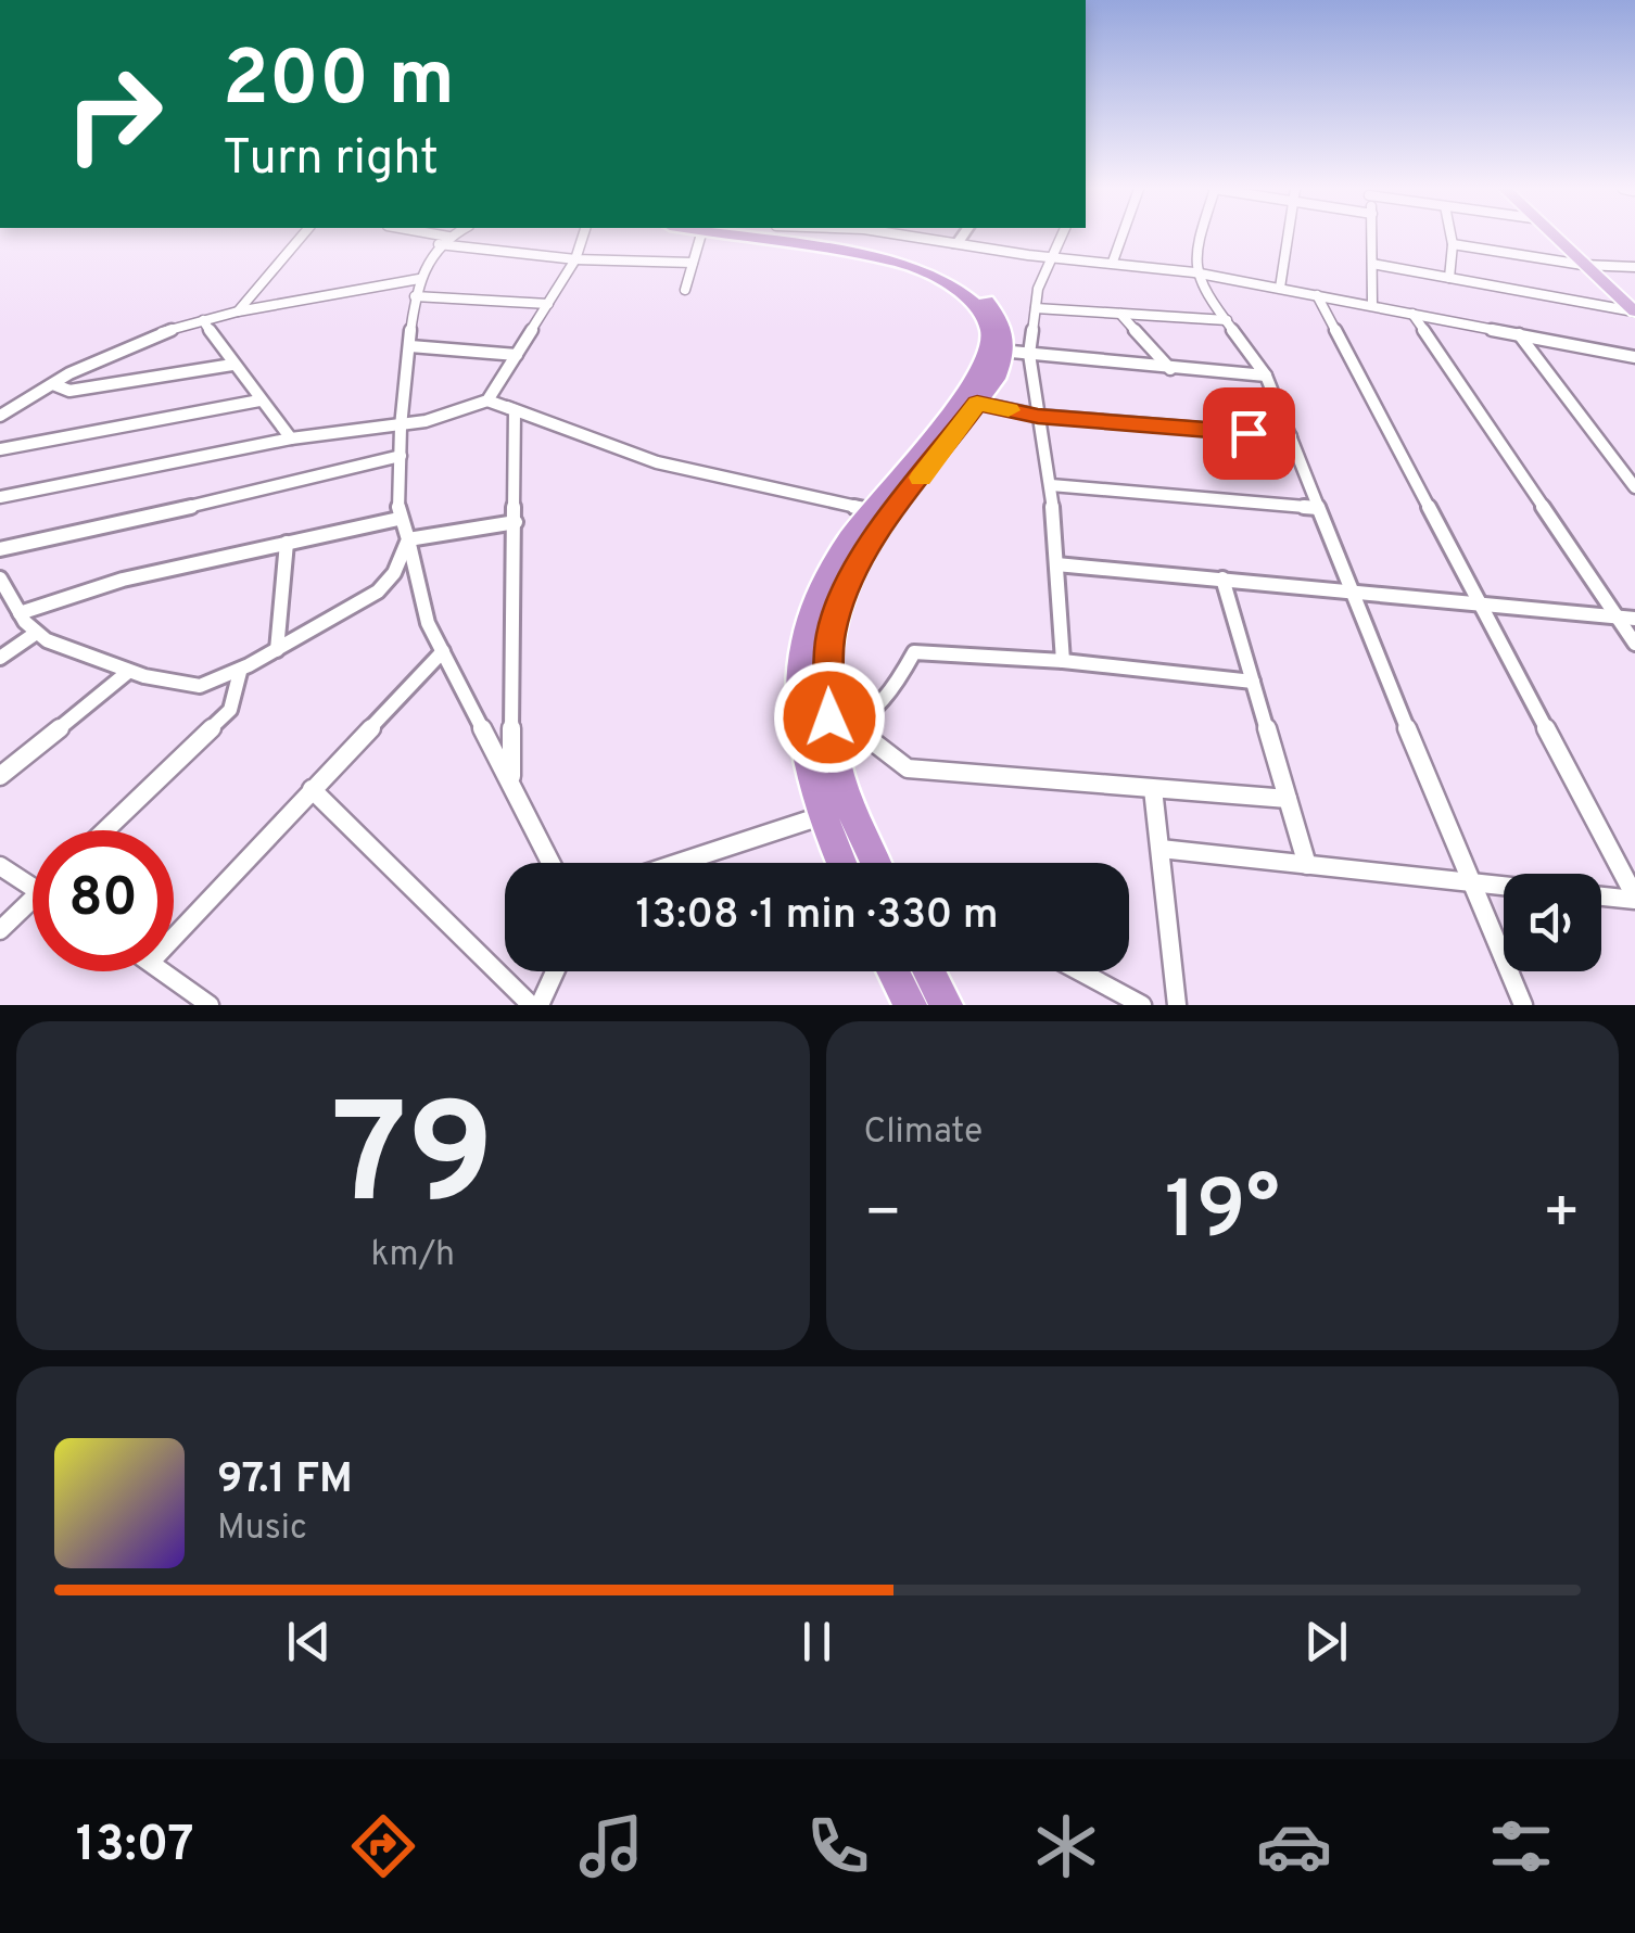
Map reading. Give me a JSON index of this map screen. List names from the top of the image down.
{
  "page": {
    "turn": ["200 m", "Turn right"],
    "limit": "80",
    "trip": "13:08 · 1 min · 330 m",
    "tile": [
      ["79", "km/h"],
      "Climate"
    ],
    "heat": ["−", "19°", "+"],
    "song": ["97.1 FM", "Music"],
    "tabs": "13:07"
  }
}
